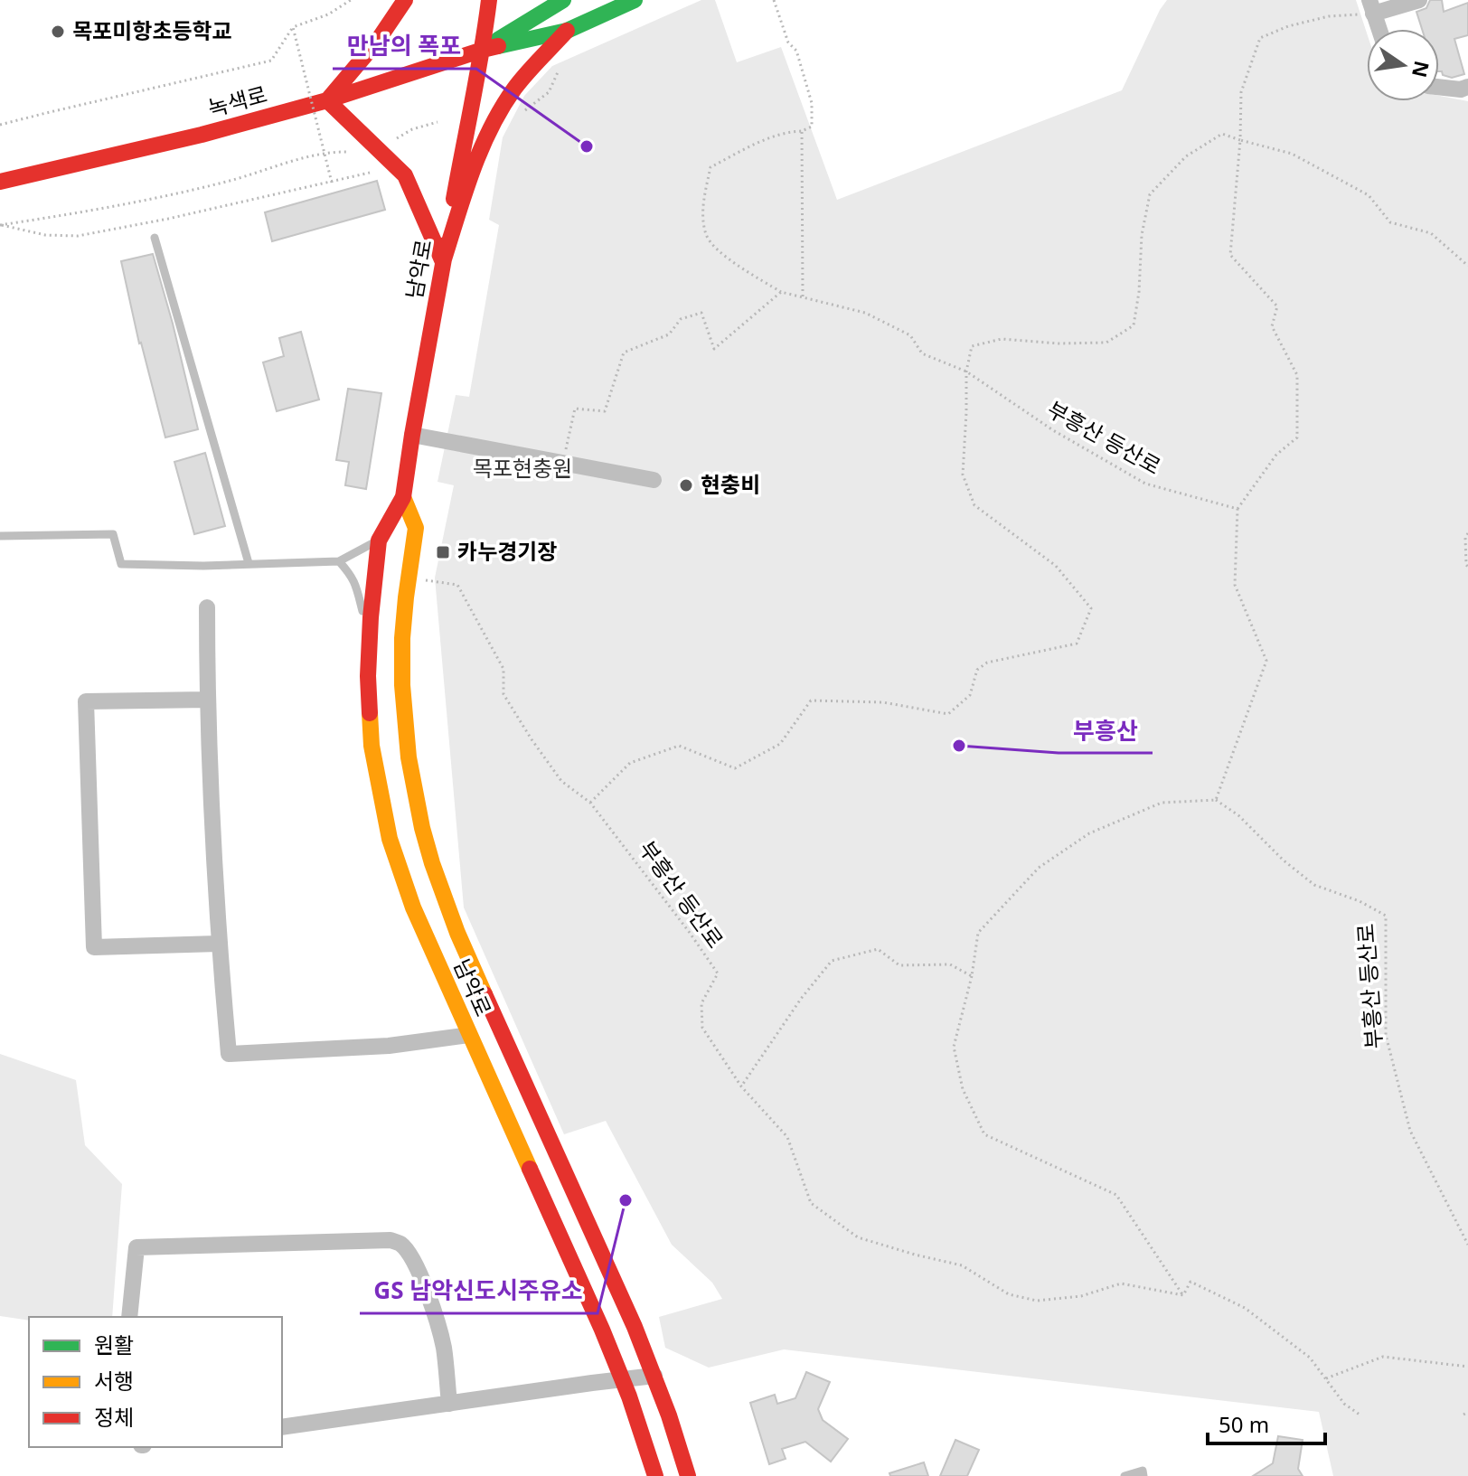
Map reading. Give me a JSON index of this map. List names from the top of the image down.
{
  "streets": {
    "street": ["녹색로", "남악로"],
    "path": ["부흥산 등산로"]
  },
  "crossings": [
    ["녹색로", "남악로"],
    ["남악로", "부흥산 등산로"]
  ],
  "parks": ["목포현충원"],
  "places": {
    "other": [
      "목포미항초등학교",
      "만남의 폭포",
      "현충비",
      "부흥산",
      "GS 남악신도시주유소"
    ],
    "transit": ["카누경기장"]
  },
  "legend": ["원활", "서행", "정체"],
  "scale_bar": "50 m",
  "north": "right"
}
